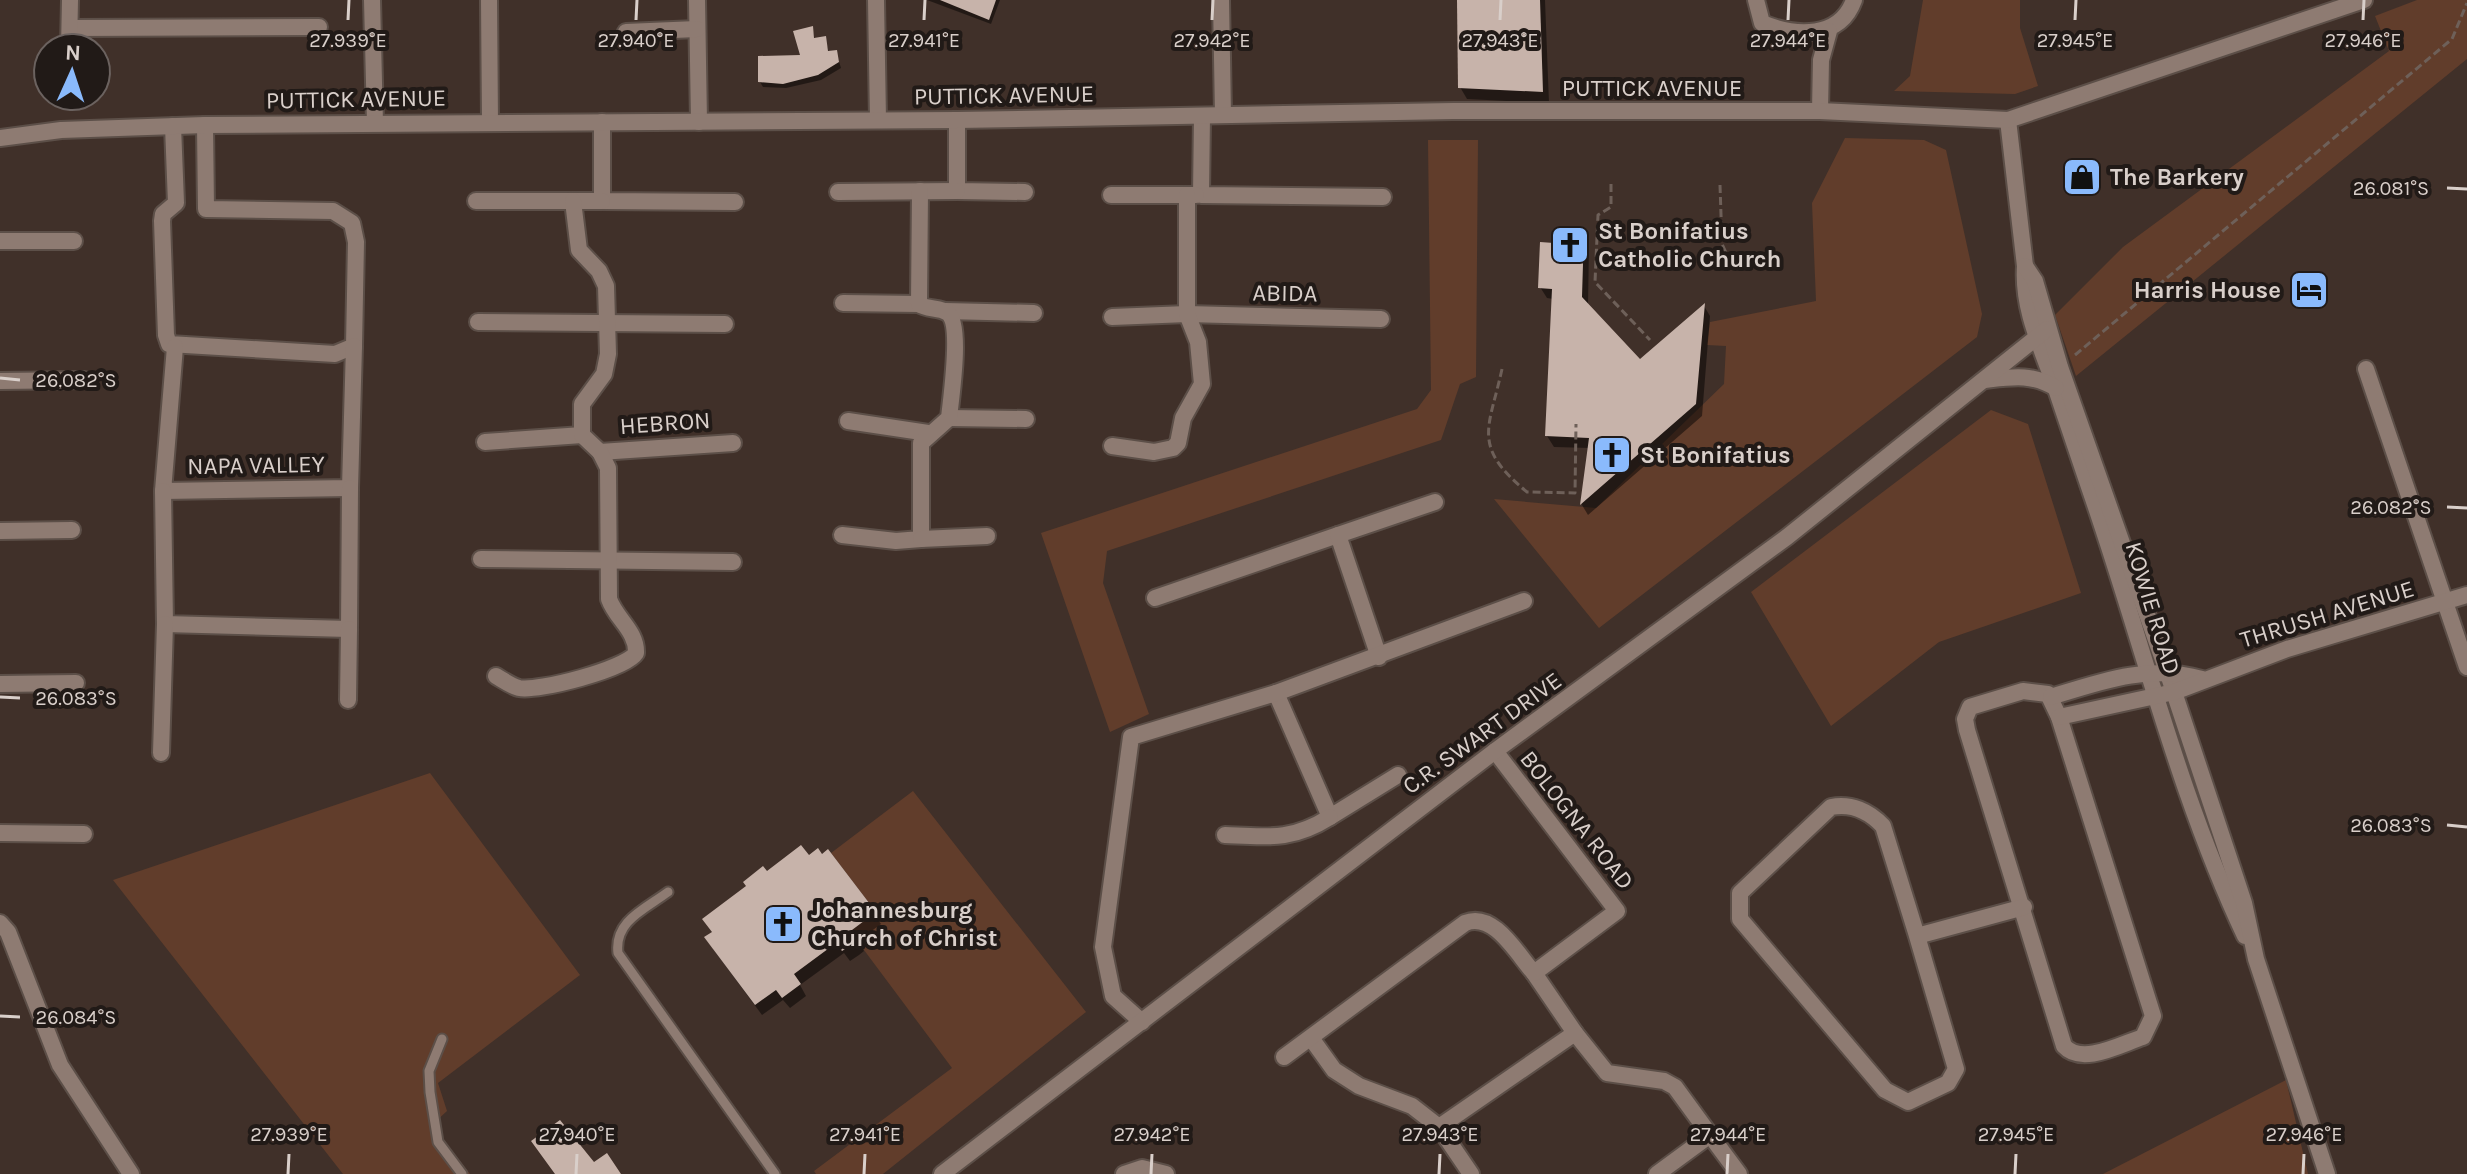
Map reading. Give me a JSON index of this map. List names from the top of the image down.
{
  "streets": {
    "street": [
      "PUTTICK AVENUE",
      "ABIDA",
      "HEBRON",
      "NAPA VALLEY",
      "KOWIE ROAD",
      "THRUSH AVENUE",
      "C.R. SWART DRIVE",
      "BOLOGNA ROAD"
    ]
  },
  "crossings": [
    ["PUTTICK AVENUE", "NAPA VALLEY"],
    ["PUTTICK AVENUE", "KOWIE ROAD"],
    ["KOWIE ROAD", "THRUSH AVENUE"],
    ["KOWIE ROAD", "C.R. SWART DRIVE"],
    ["C.R. SWART DRIVE", "BOLOGNA ROAD"]
  ],
  "places": {
    "shop": ["The Barkery"],
    "church": ["St Bonifatius Catholic Church", "St Bonifatius", "Johannesburg Church of Christ"],
    "hotel": ["Harris House"]
  },
  "north": "top",
  "coordinates": [
    "27.939°E",
    "27.940°E",
    "27.941°E",
    "27.942°E",
    "27.943°E",
    "27.944°E",
    "27.945°E",
    "27.946°E",
    "26.081°S",
    "26.082°S",
    "26.083°S",
    "26.084°S"
  ]
}
